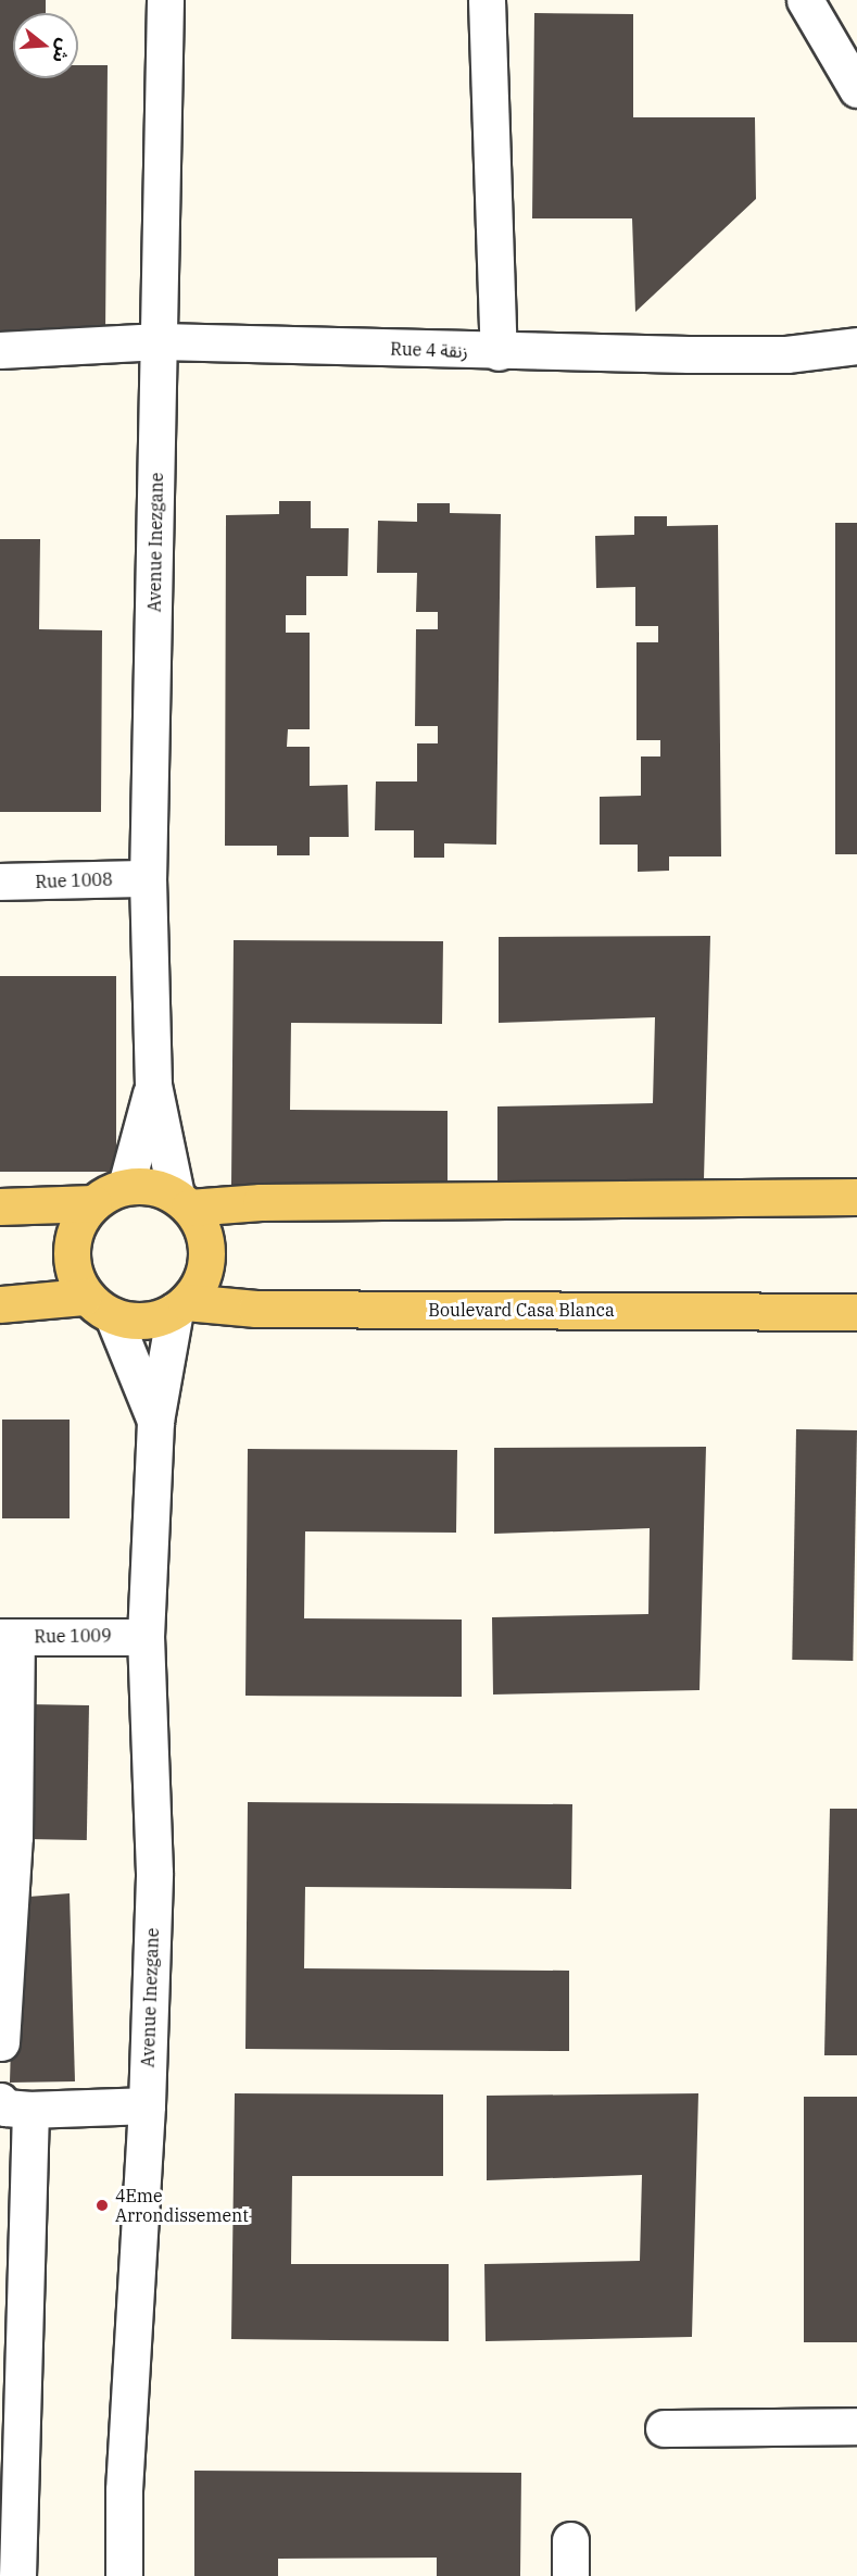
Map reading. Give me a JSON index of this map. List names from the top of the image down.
{
  "streets": {
    "main road": ["Boulevard Casa Blanca"],
    "street": [
      "Rue 4 زنقة",
      "Avenue Inezgane",
      "Rue 1008",
      "Rue 1009"
    ]
  },
  "crossings": [
    ["Rue 4 زنقة", "Avenue Inezgane"],
    ["Avenue Inezgane", "Rue 1008"],
    ["Avenue Inezgane", "Boulevard Casa Blanca"],
    ["Avenue Inezgane", "Rue 1009"]
  ],
  "places": ["4Eme Arrondissement"],
  "north": "right"
}
